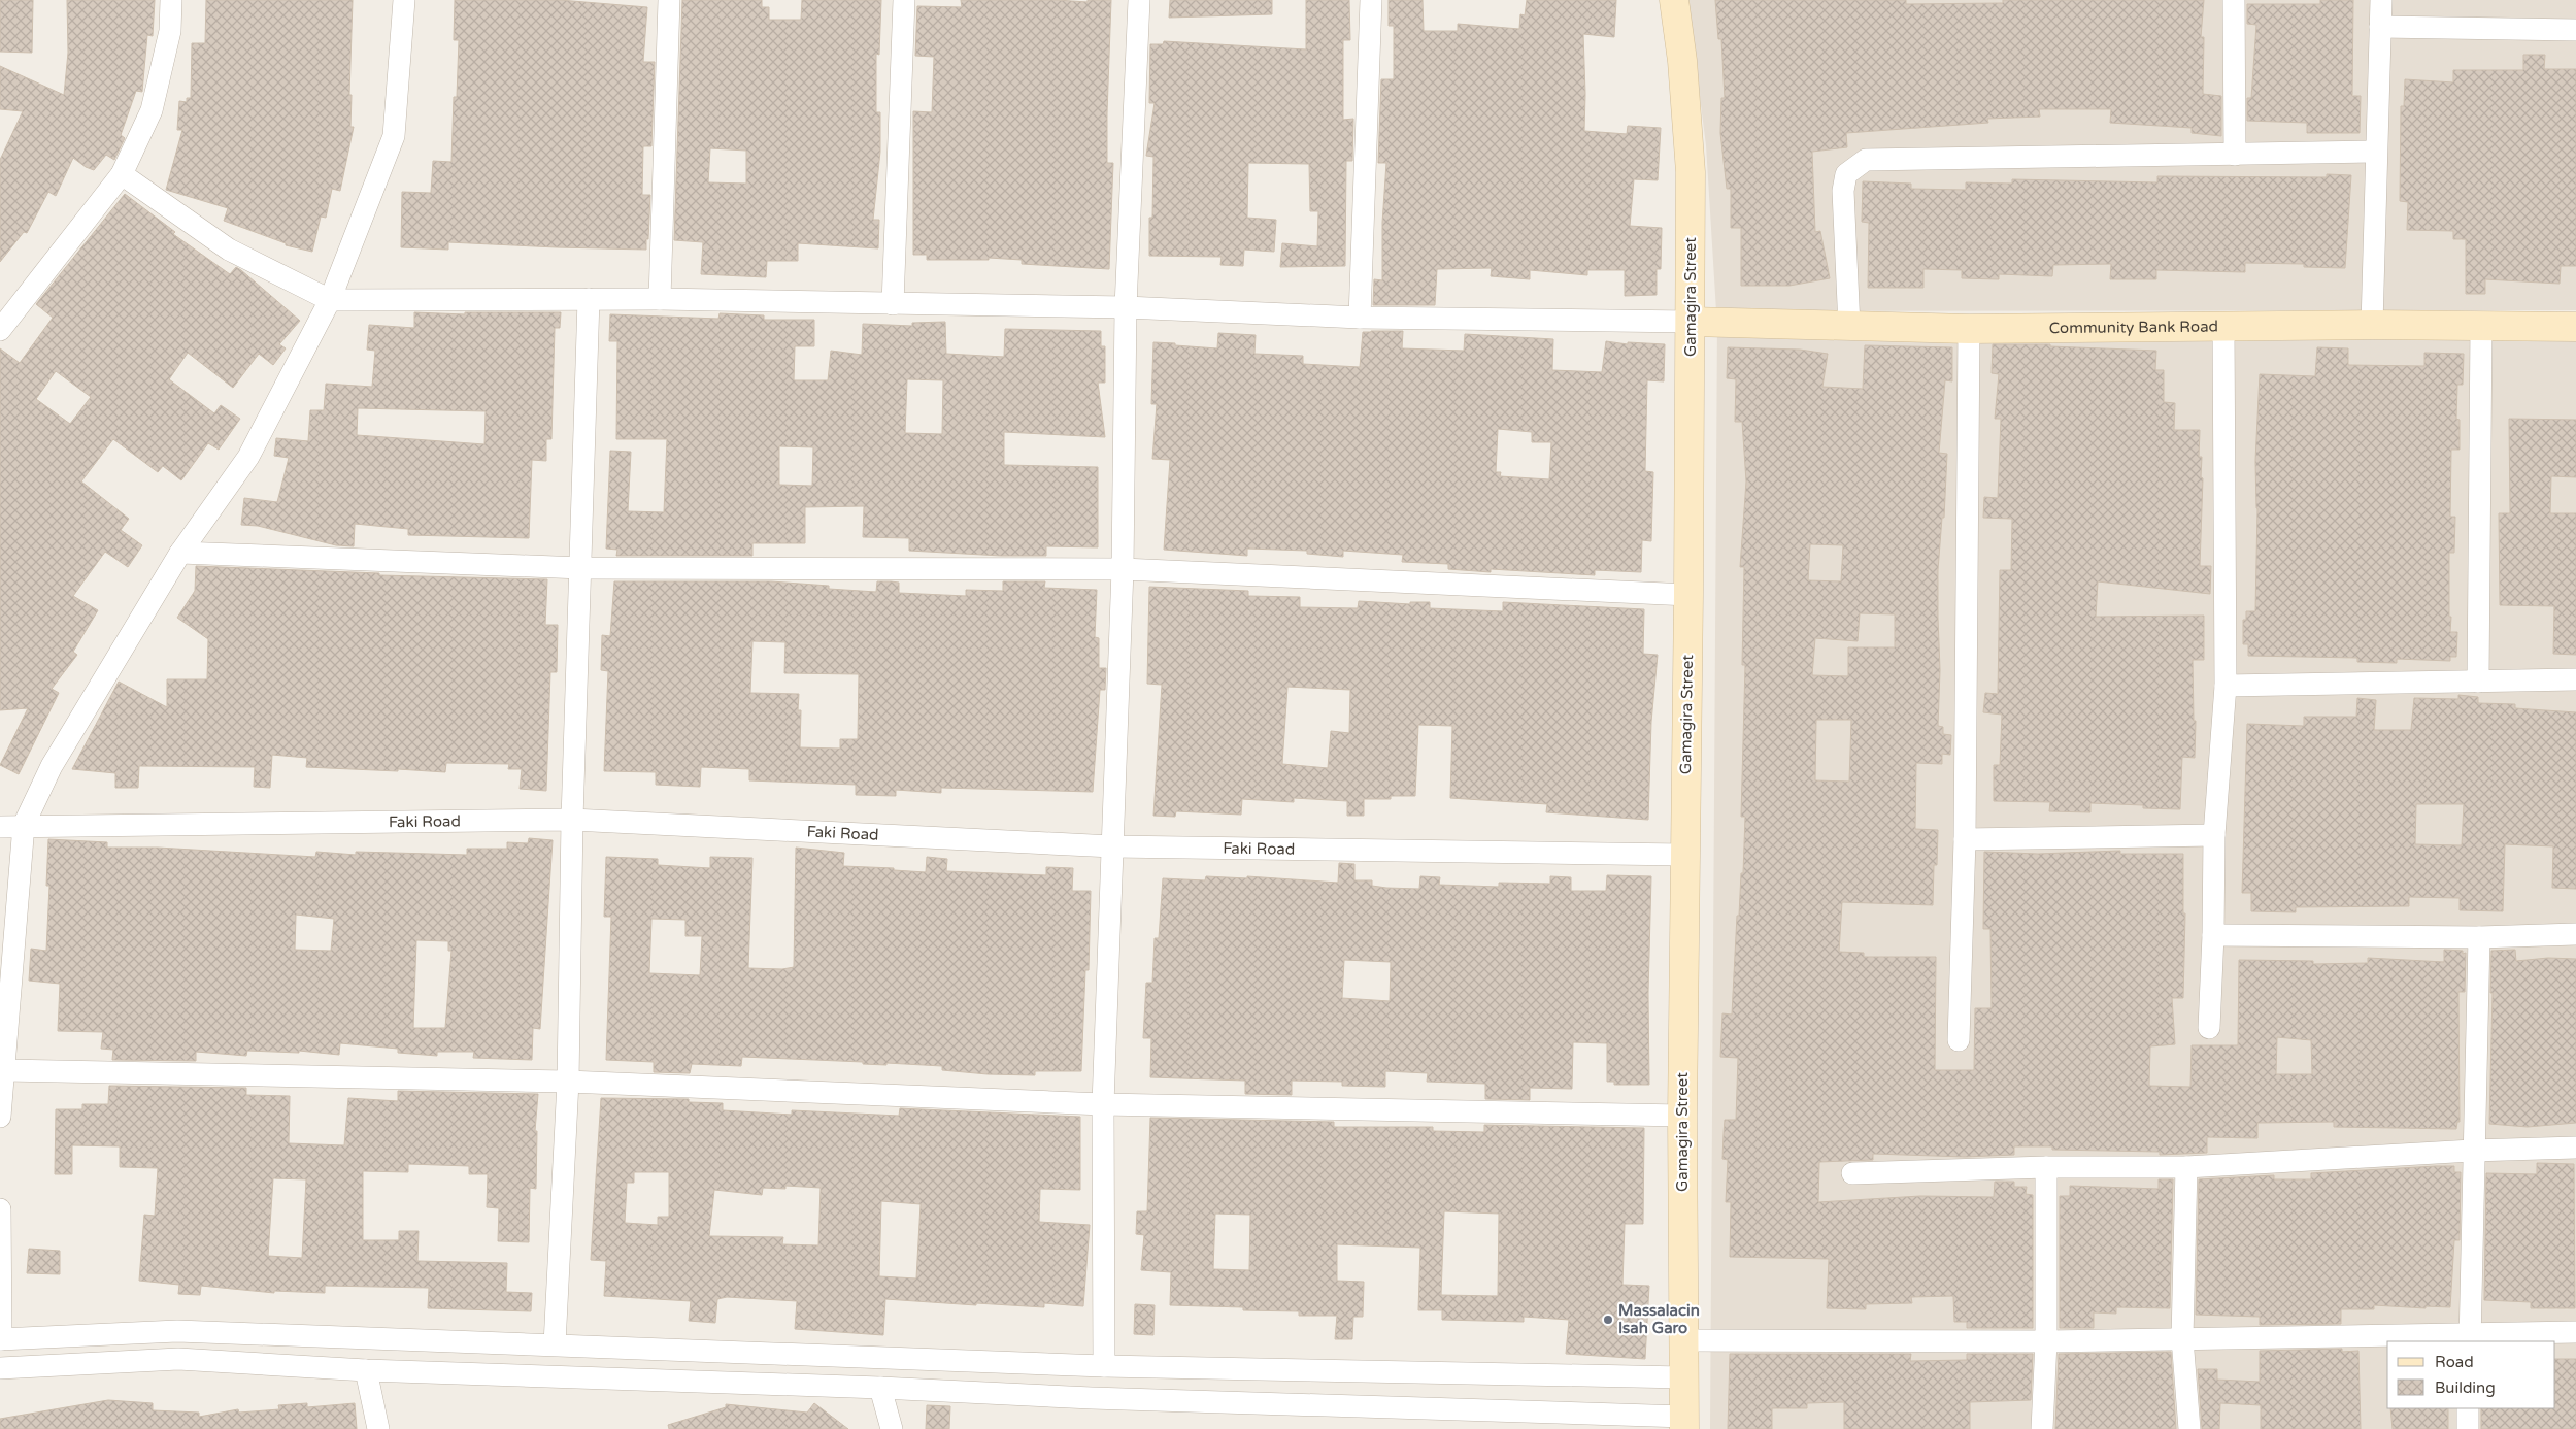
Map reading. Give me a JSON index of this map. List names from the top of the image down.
{
  "streets": {
    "street": ["Gamagira Street", "Community Bank Road", "Faki Road"]
  },
  "crossings": [
    ["Gamagira Street", "Community Bank Road"],
    ["Gamagira Street", "Faki Road"]
  ],
  "places": ["Massalacin Isah Garo"],
  "legend": ["Road", "Building"]
}
